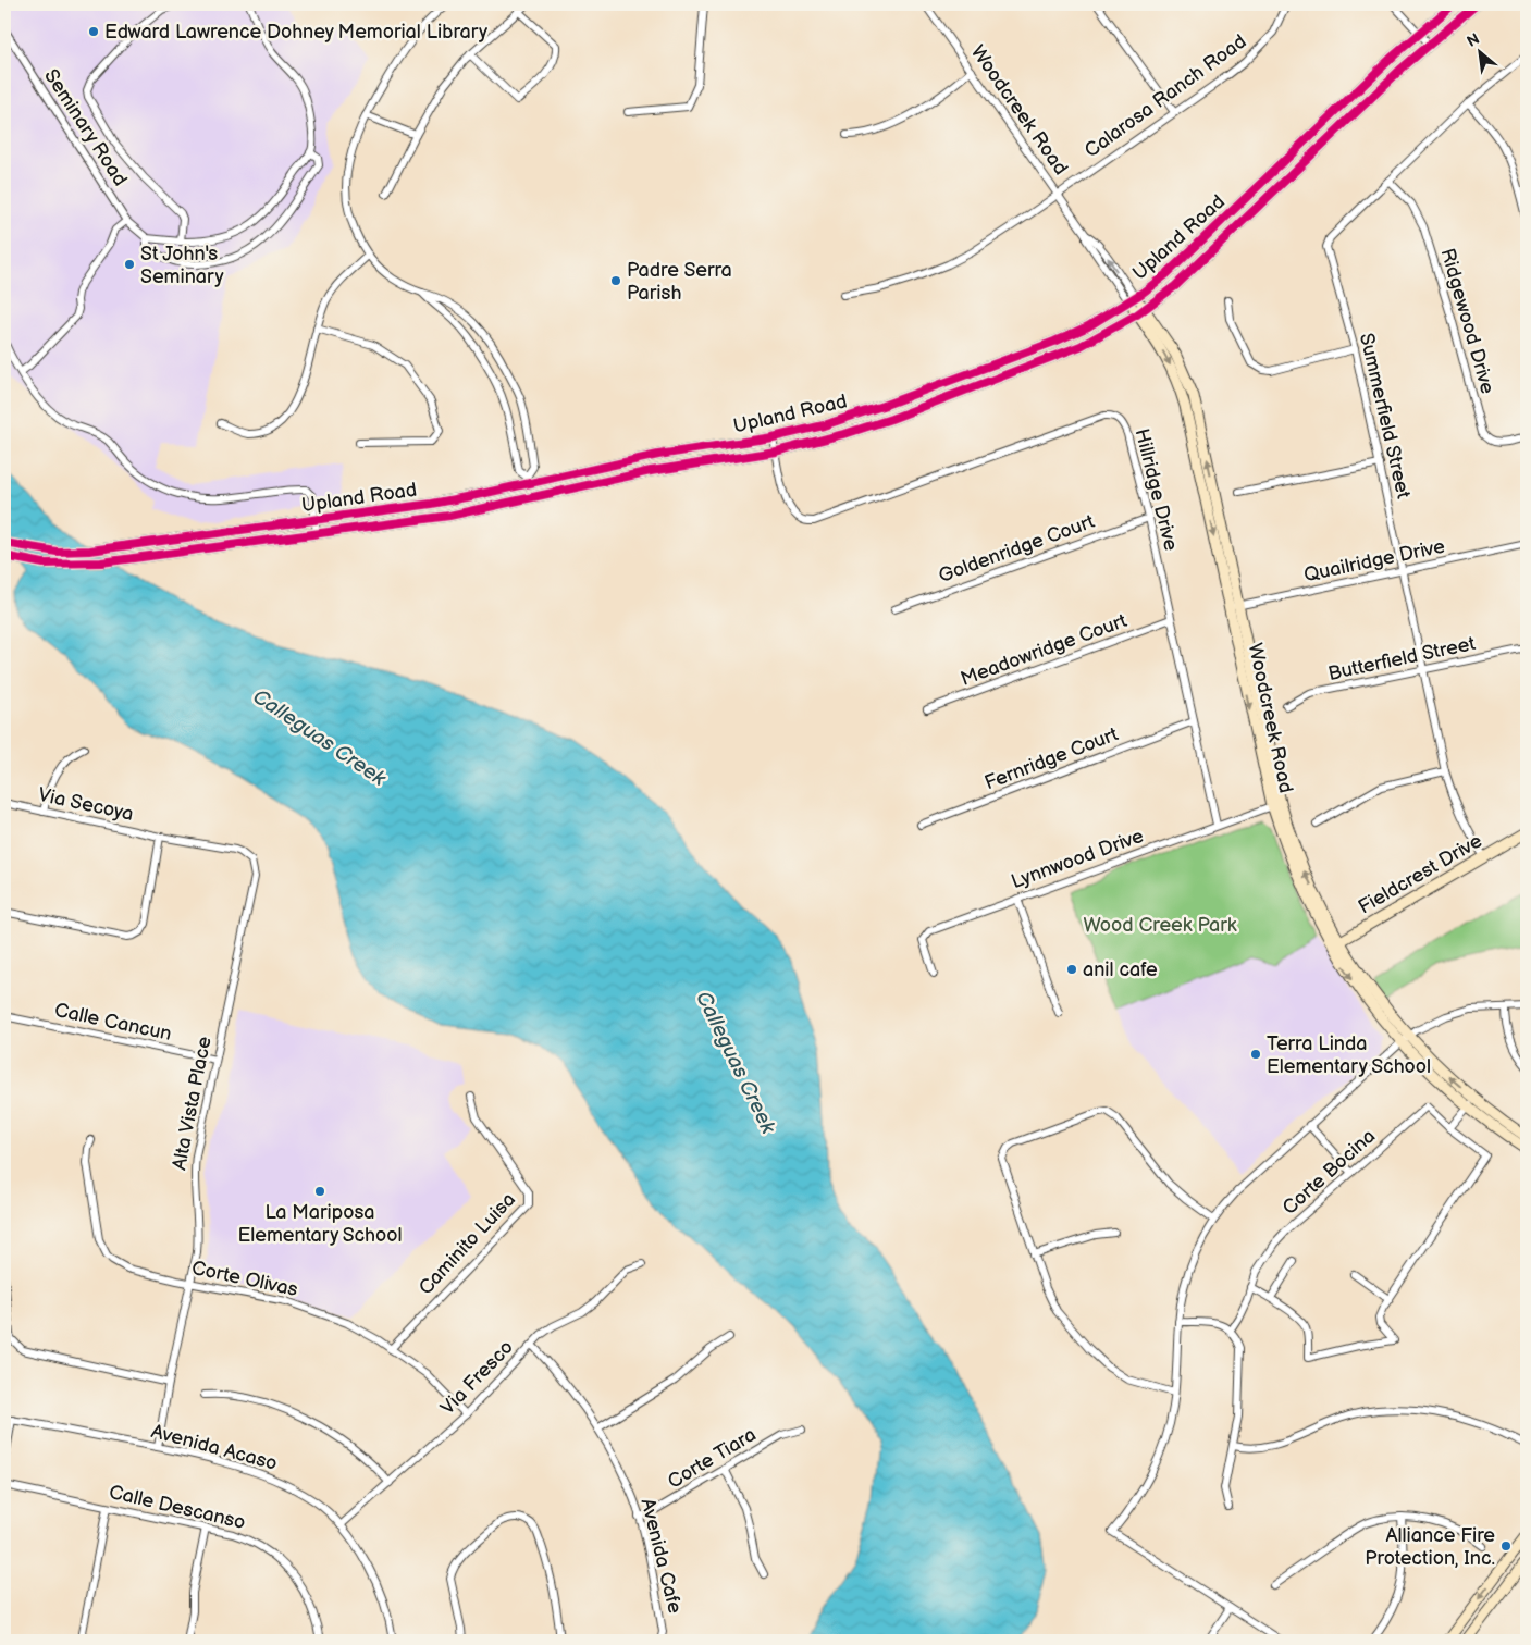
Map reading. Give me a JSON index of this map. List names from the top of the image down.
{
  "streets": {
    "main road": ["Woodcreek Road", "Upland Road", "Fieldcrest Drive"],
    "street": [
      "Calarosa Ranch Road",
      "Seminary Road",
      "Ridgewood Drive",
      "Summerfield Street",
      "Hillridge Drive",
      "Goldenridge Court",
      "Quailridge Drive",
      "Meadowridge Court",
      "Butterfield Street",
      "Fernridge Court",
      "Via Secoya",
      "Lynnwood Drive",
      "Calle Cancun",
      "Alta Vista Place",
      "Corte Bocina",
      "Caminito Luisa",
      "Corte Olivas",
      "Via Fresco",
      "Avenida Acaso",
      "Corte Tiara",
      "Calle Descanso",
      "Avenida Cafe"
    ]
  },
  "crossings": [
    ["Calarosa Ranch Road", "Woodcreek Road"],
    ["Woodcreek Road", "Upland Road"],
    ["Woodcreek Road", "Quailridge Drive"],
    ["Woodcreek Road", "Lynnwood Drive"],
    ["Woodcreek Road", "Fieldcrest Drive"],
    ["Upland Road", "Hillridge Drive"],
    ["Ridgewood Drive", "Summerfield Street"],
    ["Summerfield Street", "Quailridge Drive"],
    ["Summerfield Street", "Butterfield Street"],
    ["Summerfield Street", "Fieldcrest Drive"],
    ["Hillridge Drive", "Goldenridge Court"],
    ["Hillridge Drive", "Meadowridge Court"],
    ["Hillridge Drive", "Fernridge Court"],
    ["Hillridge Drive", "Lynnwood Drive"],
    ["Via Secoya", "Alta Vista Place"],
    ["Calle Cancun", "Alta Vista Place"],
    ["Alta Vista Place", "Corte Olivas"],
    ["Alta Vista Place", "Avenida Acaso"],
    ["Caminito Luisa", "Corte Olivas"],
    ["Corte Olivas", "Via Fresco"],
    ["Via Fresco", "Avenida Acaso"],
    ["Via Fresco", "Avenida Cafe"],
    ["Corte Tiara", "Avenida Cafe"]
  ],
  "water": ["Calleguas Creek"],
  "parks": ["Wood Creek Park"],
  "places": [
    "Edward Lawrence Dohney Memorial Library",
    "St John's Seminary",
    "Padre Serra Parish",
    "anil cafe",
    "Terra Linda Elementary School",
    "La Mariposa Elementary School",
    "Alliance Fire Protection, Inc."
  ],
  "north": "top left"
}
